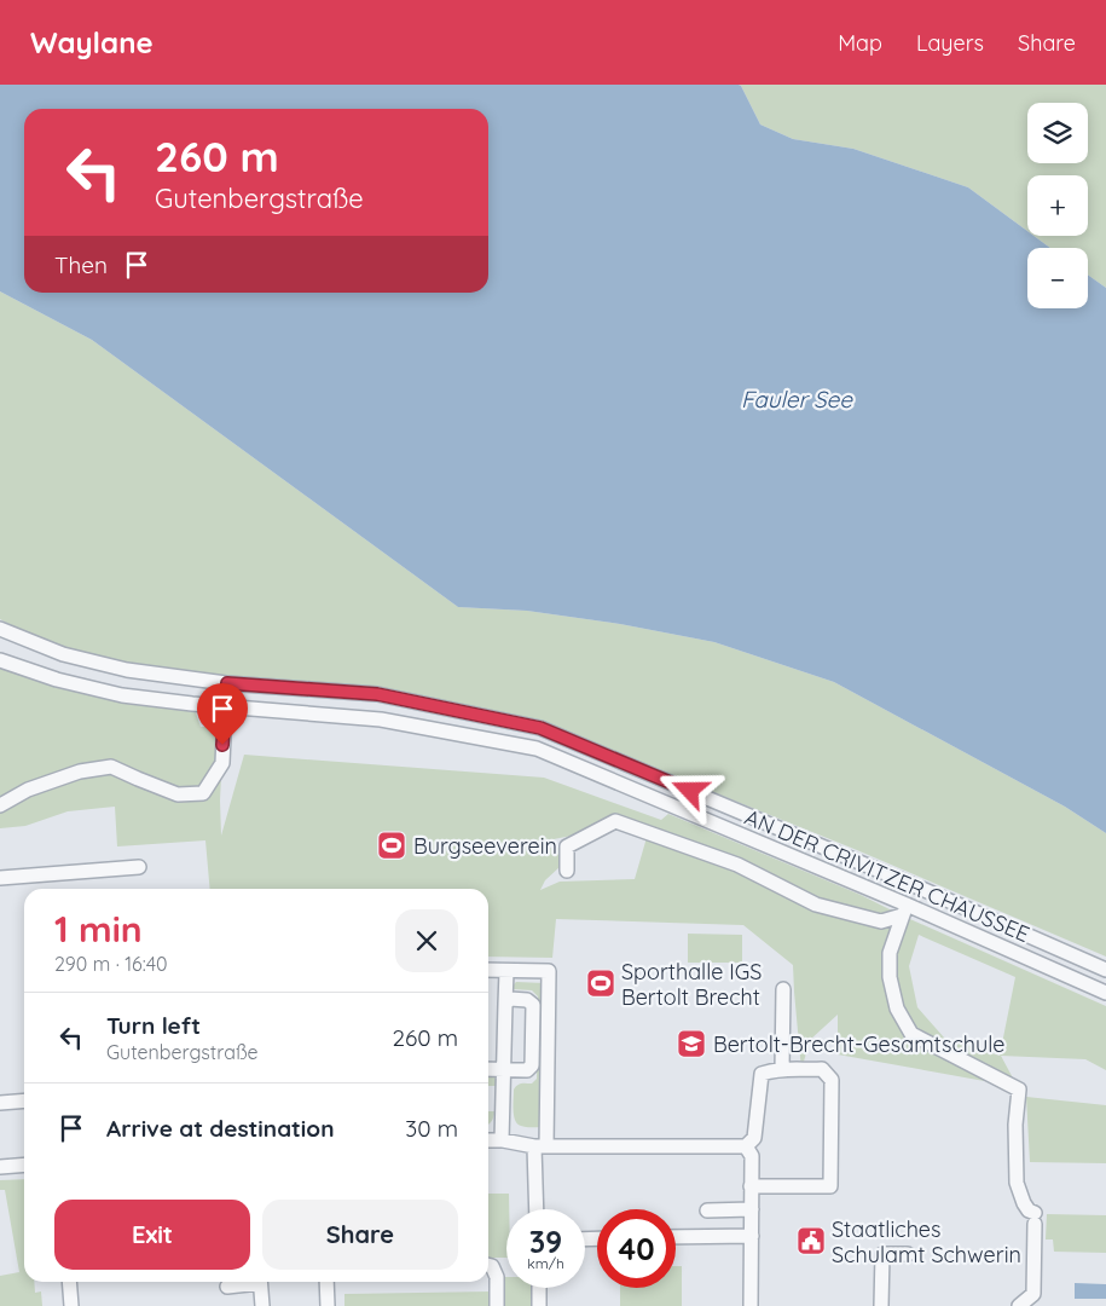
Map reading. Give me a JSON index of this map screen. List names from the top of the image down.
{
  "streets": {
    "street": ["AN DER CRIVITZER CHAUSSEE"]
  },
  "water": ["Fauler See"],
  "places": {
    "sports": ["Burgseeverein", "Sporthalle IGS Bertolt Brecht"],
    "school or university": ["Bertolt-Brecht-Gesamtschule"],
    "public building": ["Staatliches Schulamt Schwerin"]
  },
  "page": {
    "header": "Waylane",
    "nav": ["Map", "Layers", "Share"],
    "map_buttons": ["+", "−"],
    "turn": ["260 m", "Gutenbergstraße"],
    "then": "Then",
    "heading": ["1 min", "290 m · 16:40"],
    "list": [
      {
        "name": "Turn left",
        "note": "Gutenbergstraße",
        "value": "260 m"
      },
      {
        "name": "Arrive at destination",
        "value": "30 m"
      }
    ],
    "buttons": ["Exit", "Share"],
    "speed": "39 km/h",
    "limit": "40"
  }
}
